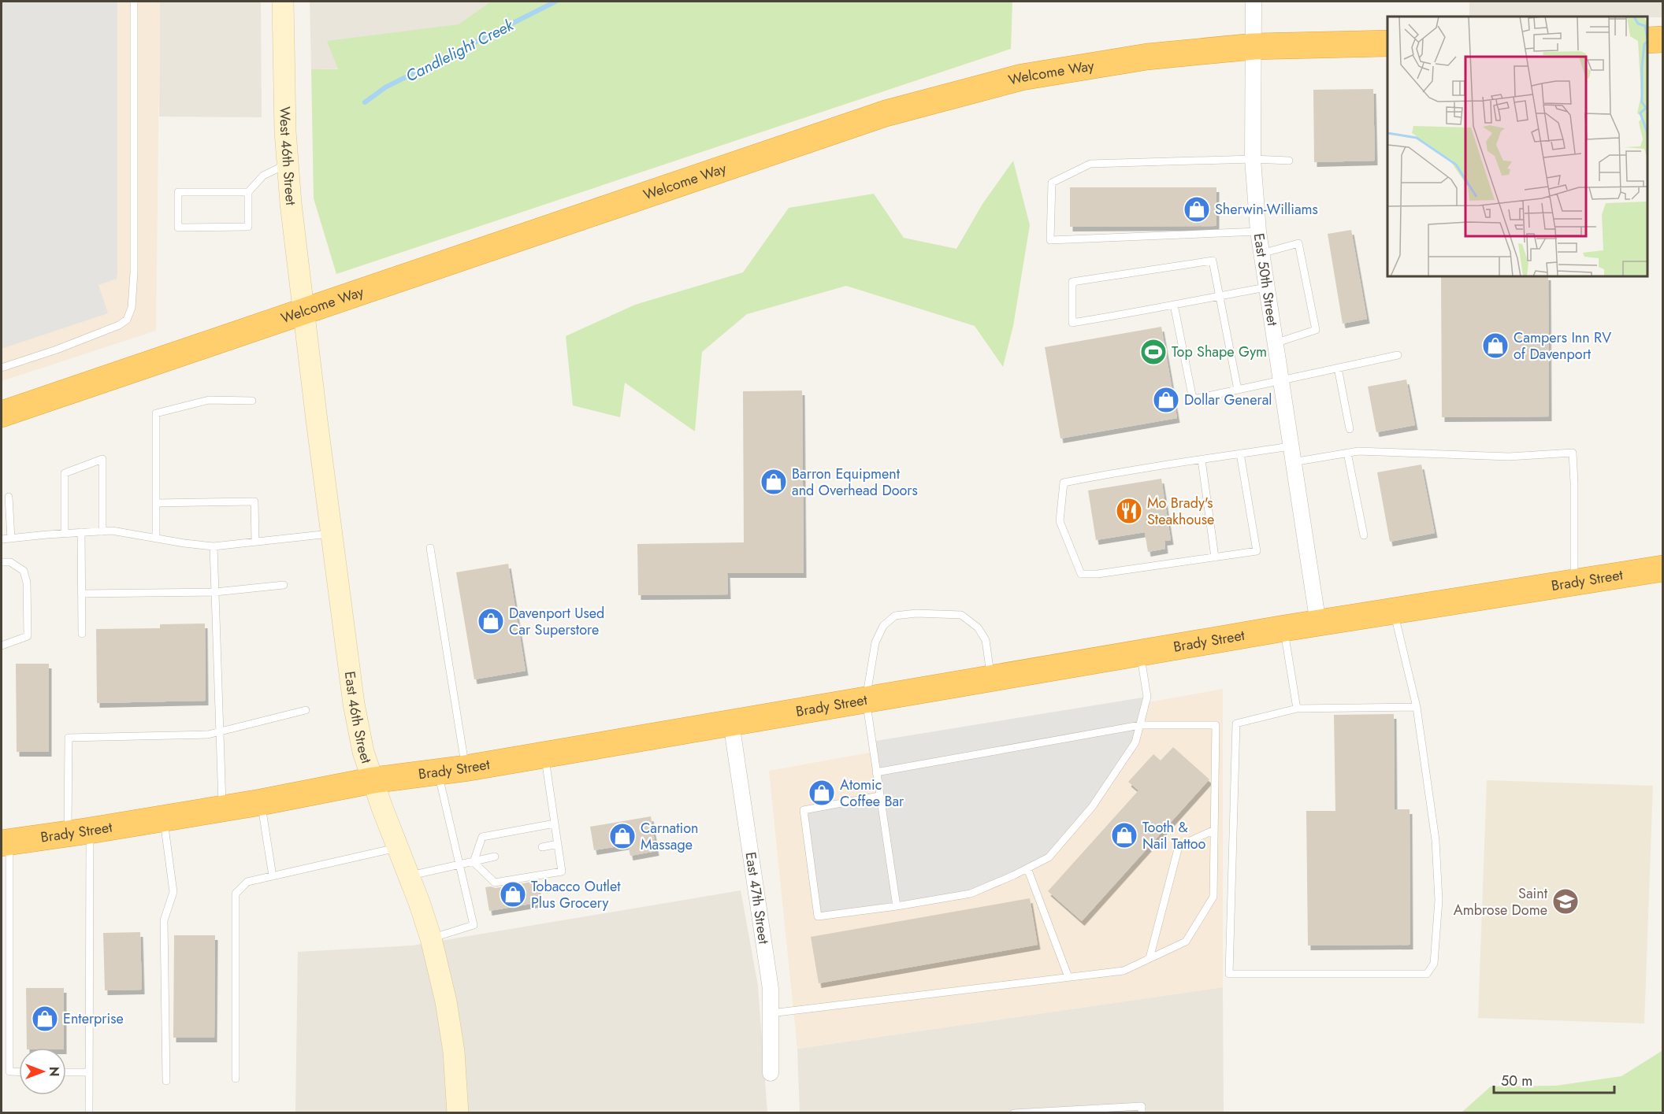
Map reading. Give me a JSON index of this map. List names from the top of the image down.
{
  "streets": {
    "highway": ["Welcome Way", "Brady Street"],
    "street": [
      "West 46th Street",
      "East 50th Street",
      "East 46th Street",
      "East 47th Street"
    ]
  },
  "crossings": [
    ["Welcome Way", "West 46th Street"],
    ["Welcome Way", "East 50th Street"],
    ["Welcome Way", "East 46th Street"],
    ["West 46th Street", "East 46th Street"],
    ["East 50th Street", "Brady Street"],
    ["Brady Street", "East 46th Street"],
    ["Brady Street", "East 47th Street"]
  ],
  "water": ["Candlelight Creek"],
  "places": {
    "shop": [
      "Sherwin-Williams",
      "Campers Inn RV of Davenport",
      "Dollar General",
      "Barron Equipment and Overhead Doors",
      "Davenport Used Car Superstore",
      "Atomic Coffee Bar",
      "Tooth & Nail Tattoo",
      "Carnation Massage",
      "Tobacco Outlet Plus Grocery",
      "Enterprise"
    ],
    "sports": ["Top Shape Gym"],
    "restaurant": ["Mo Brady's Steakhouse"],
    "school or university": ["Saint Ambrose Dome"]
  },
  "scale_bar": "50 m",
  "north": "right"
}
